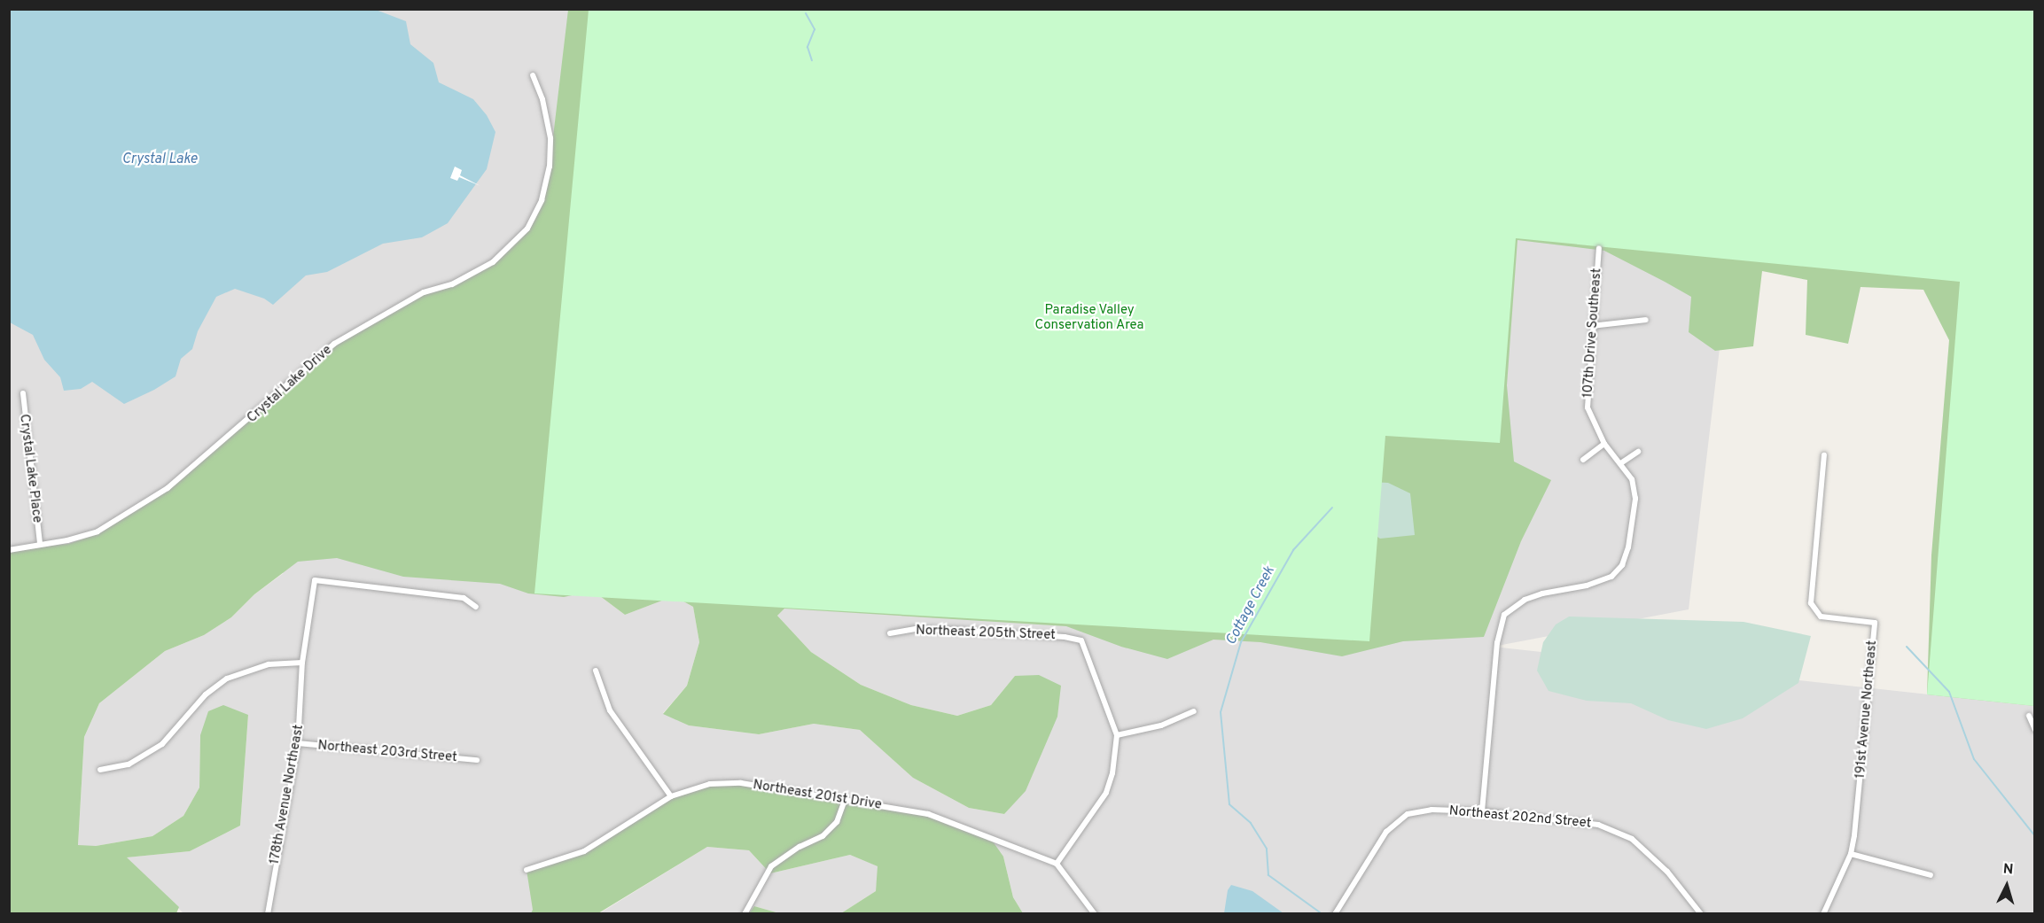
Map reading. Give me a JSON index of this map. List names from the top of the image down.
{
  "streets": {
    "street": [
      "107th Drive Southeast",
      "Crystal Lake Drive",
      "Crystal Lake Place",
      "Northeast 205th Street",
      "191st Avenue Northeast",
      "Northeast 203rd Street",
      "178th Avenue Northeast",
      "Northeast 201st Drive",
      "Northeast 202nd Street"
    ]
  },
  "crossings": [
    ["107th Drive Southeast", "Northeast 202nd Street"],
    ["Crystal Lake Drive", "Crystal Lake Place"],
    ["Northeast 203rd Street", "178th Avenue Northeast"]
  ],
  "water": ["Crystal Lake", "Cottage Creek"],
  "parks": ["Paradise Valley Conservation Area"],
  "north": "top"
}
